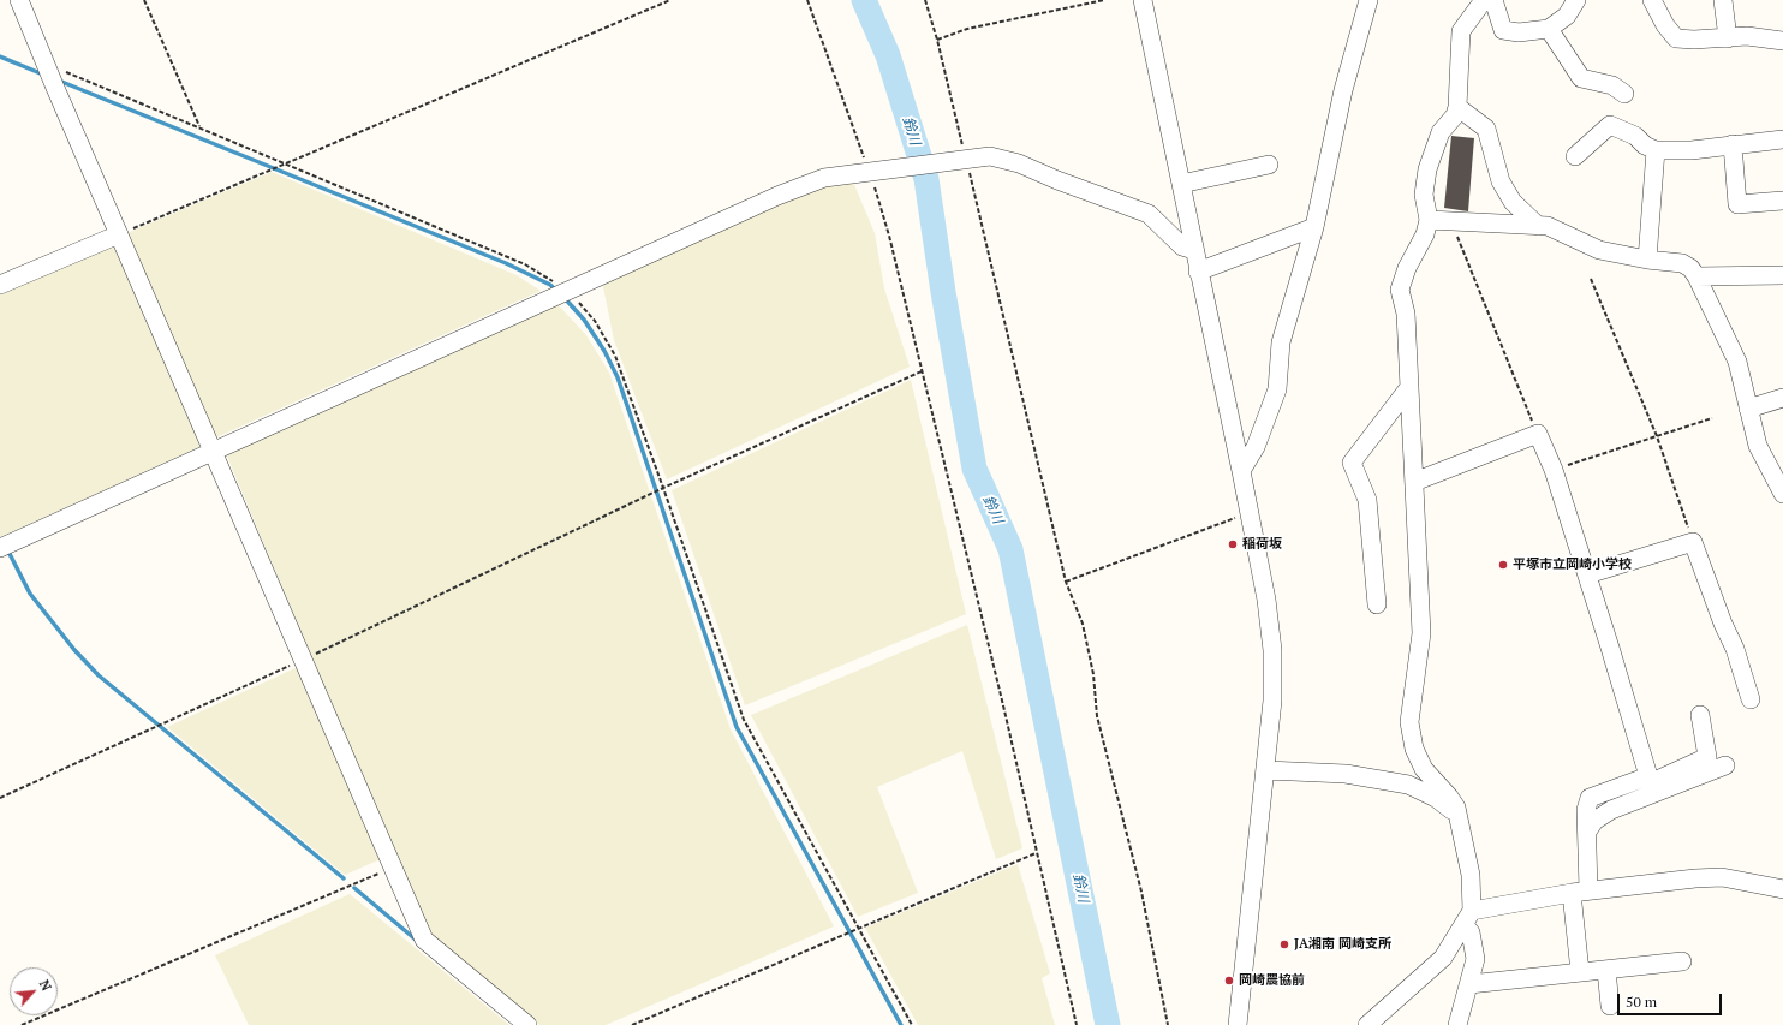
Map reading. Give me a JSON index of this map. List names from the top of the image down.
{
  "water": ["鈴川"],
  "places": [
    "稲荷坂",
    "平塚市立岡崎小学校",
    "JA湘南 岡崎支所",
    "岡崎農協前"
  ],
  "scale_bar": "50 m",
  "north": "top right"
}
